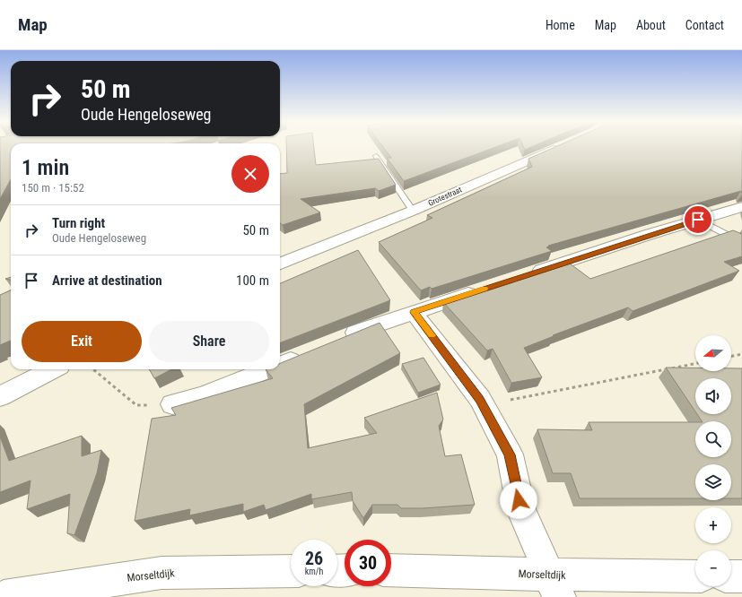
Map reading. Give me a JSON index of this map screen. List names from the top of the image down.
{
  "streets": {
    "street": ["Grotestraat", "Morseltdijk"]
  },
  "north": "left",
  "page": {
    "header": "Map",
    "nav": [
      "Home",
      "Map",
      "About",
      "Contact"
    ],
    "turn": ["50 m", "Oude Hengeloseweg"],
    "heading": ["1 min", "150 m · 15:52"],
    "list": [
      {
        "name": "Turn right",
        "note": "Oude Hengeloseweg",
        "value": "50 m"
      },
      {
        "name": "Arrive at destination",
        "value": "100 m"
      }
    ],
    "buttons": ["Exit", "Share"],
    "map_buttons": ["+", "−"],
    "speed": "26 km/h",
    "limit": "30"
  }
}
